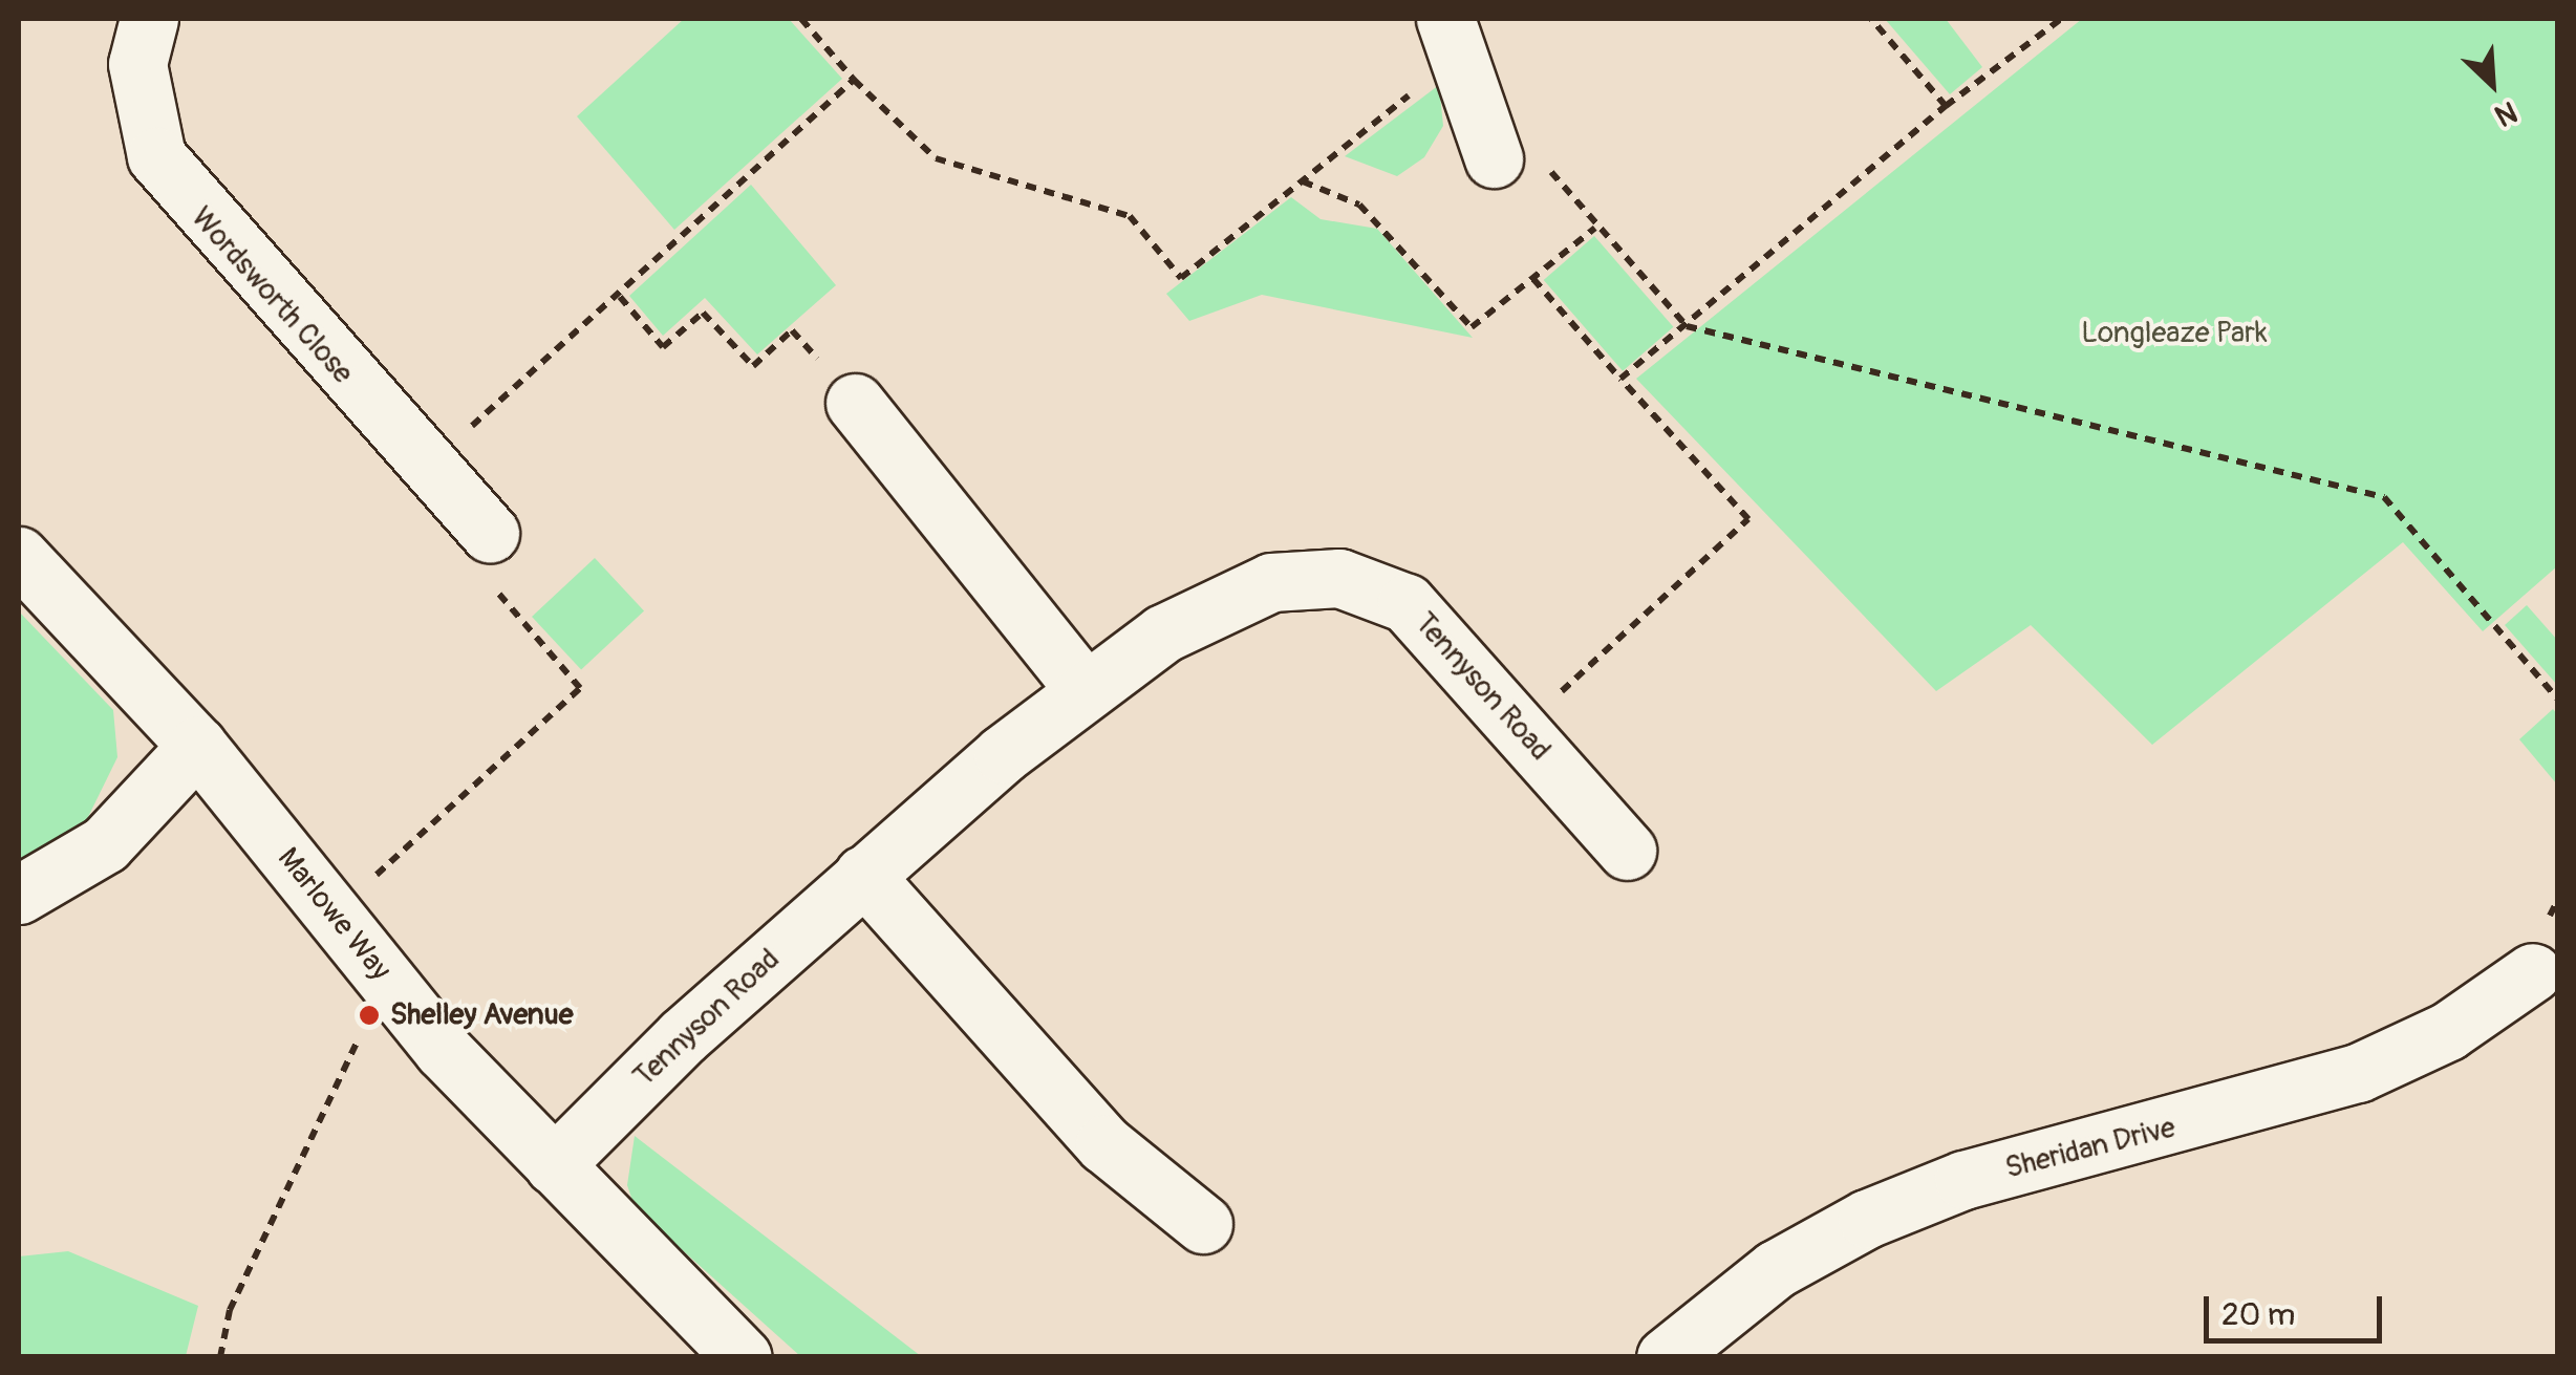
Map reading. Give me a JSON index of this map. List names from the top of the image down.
{
  "streets": {
    "street": [
      "Wordsworth Close",
      "Tennyson Road",
      "Marlowe Way",
      "Sheridan Drive"
    ]
  },
  "crossings": [
    ["Tennyson Road", "Marlowe Way"]
  ],
  "parks": ["Longleaze Park"],
  "places": ["Shelley Avenue"],
  "scale_bar": "20 m",
  "north": "bottom right"
}
